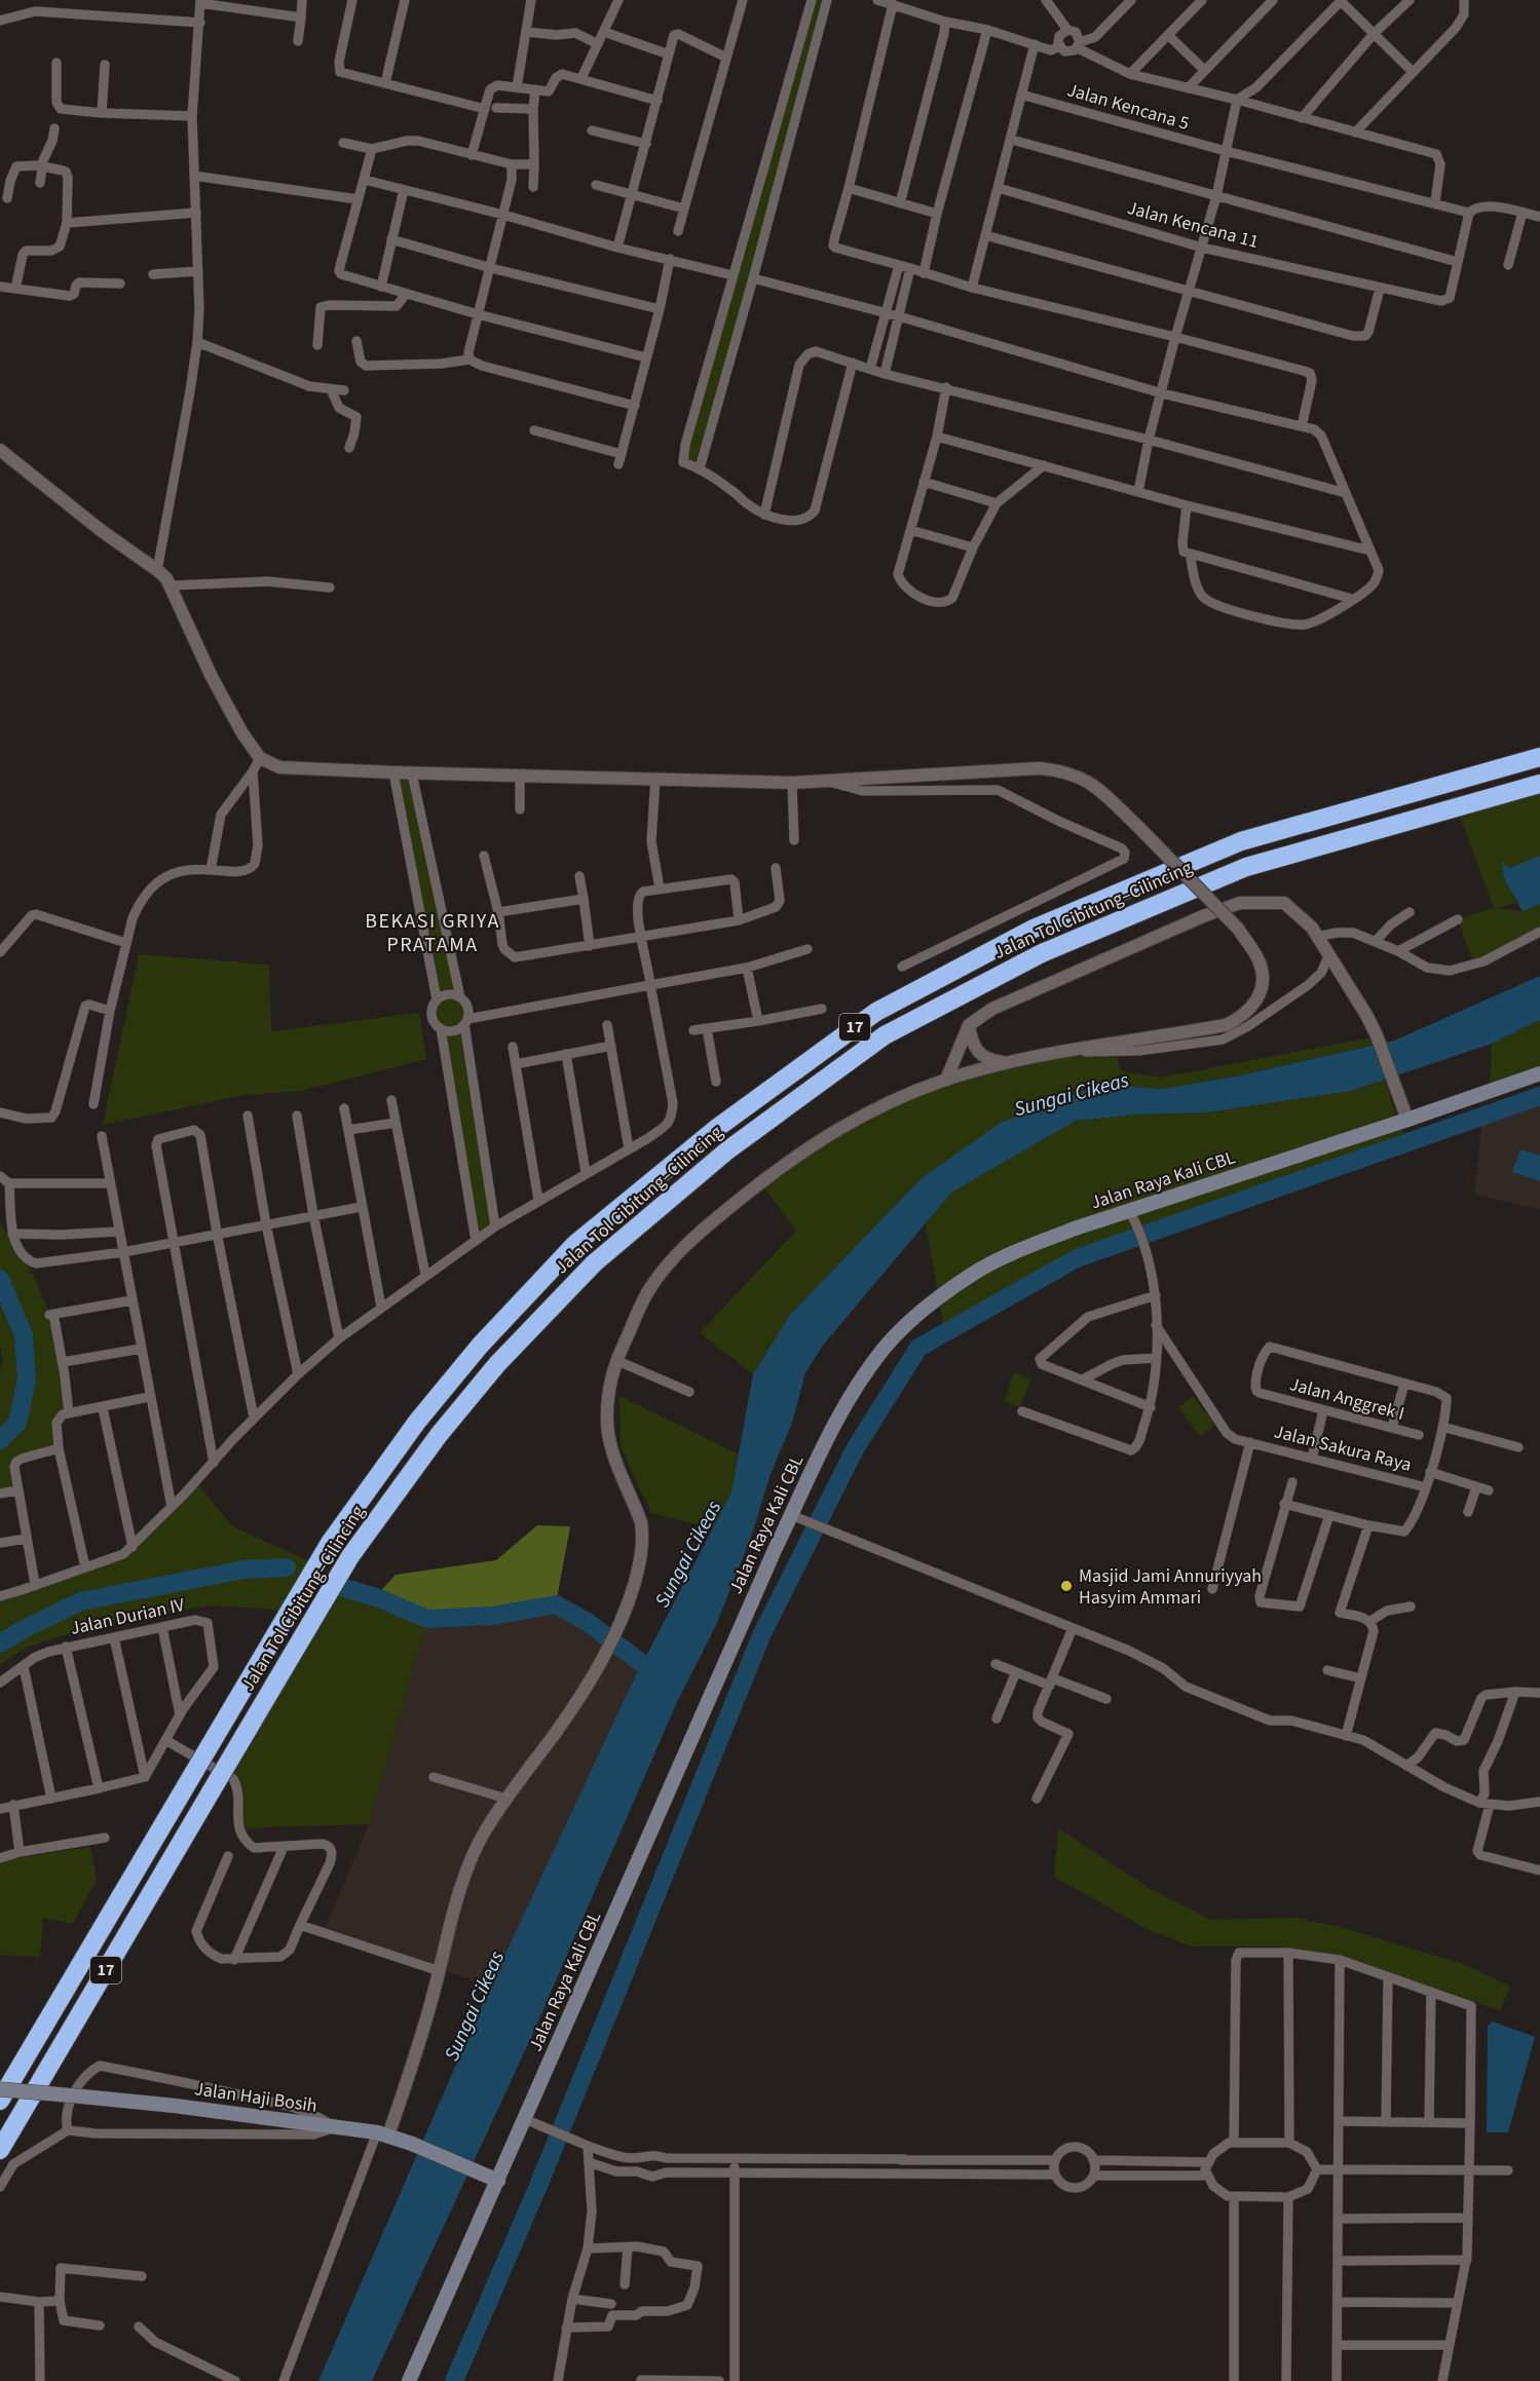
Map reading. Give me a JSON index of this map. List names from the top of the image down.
{
  "streets": {
    "highway": ["Jalan Tol Cibitung–Cilincing", "17"],
    "main road": ["Jalan Raya Kali CBL", "Jalan Haji Bosih"],
    "street": [
      "Jalan Kencana 5",
      "Jalan Kencana 11",
      "Jalan Anggrek I",
      "Jalan Sakura Raya",
      "Jalan Durian IV"
    ]
  },
  "crossings": [
    ["Jalan Raya Kali CBL", "Jalan Haji Bosih"]
  ],
  "districts": ["BEKASI GRIYA PRATAMA"],
  "water": ["Sungai Cikeas"],
  "places": ["Masjid Jami Annuriyyah Hasyim Ammari"]
}
